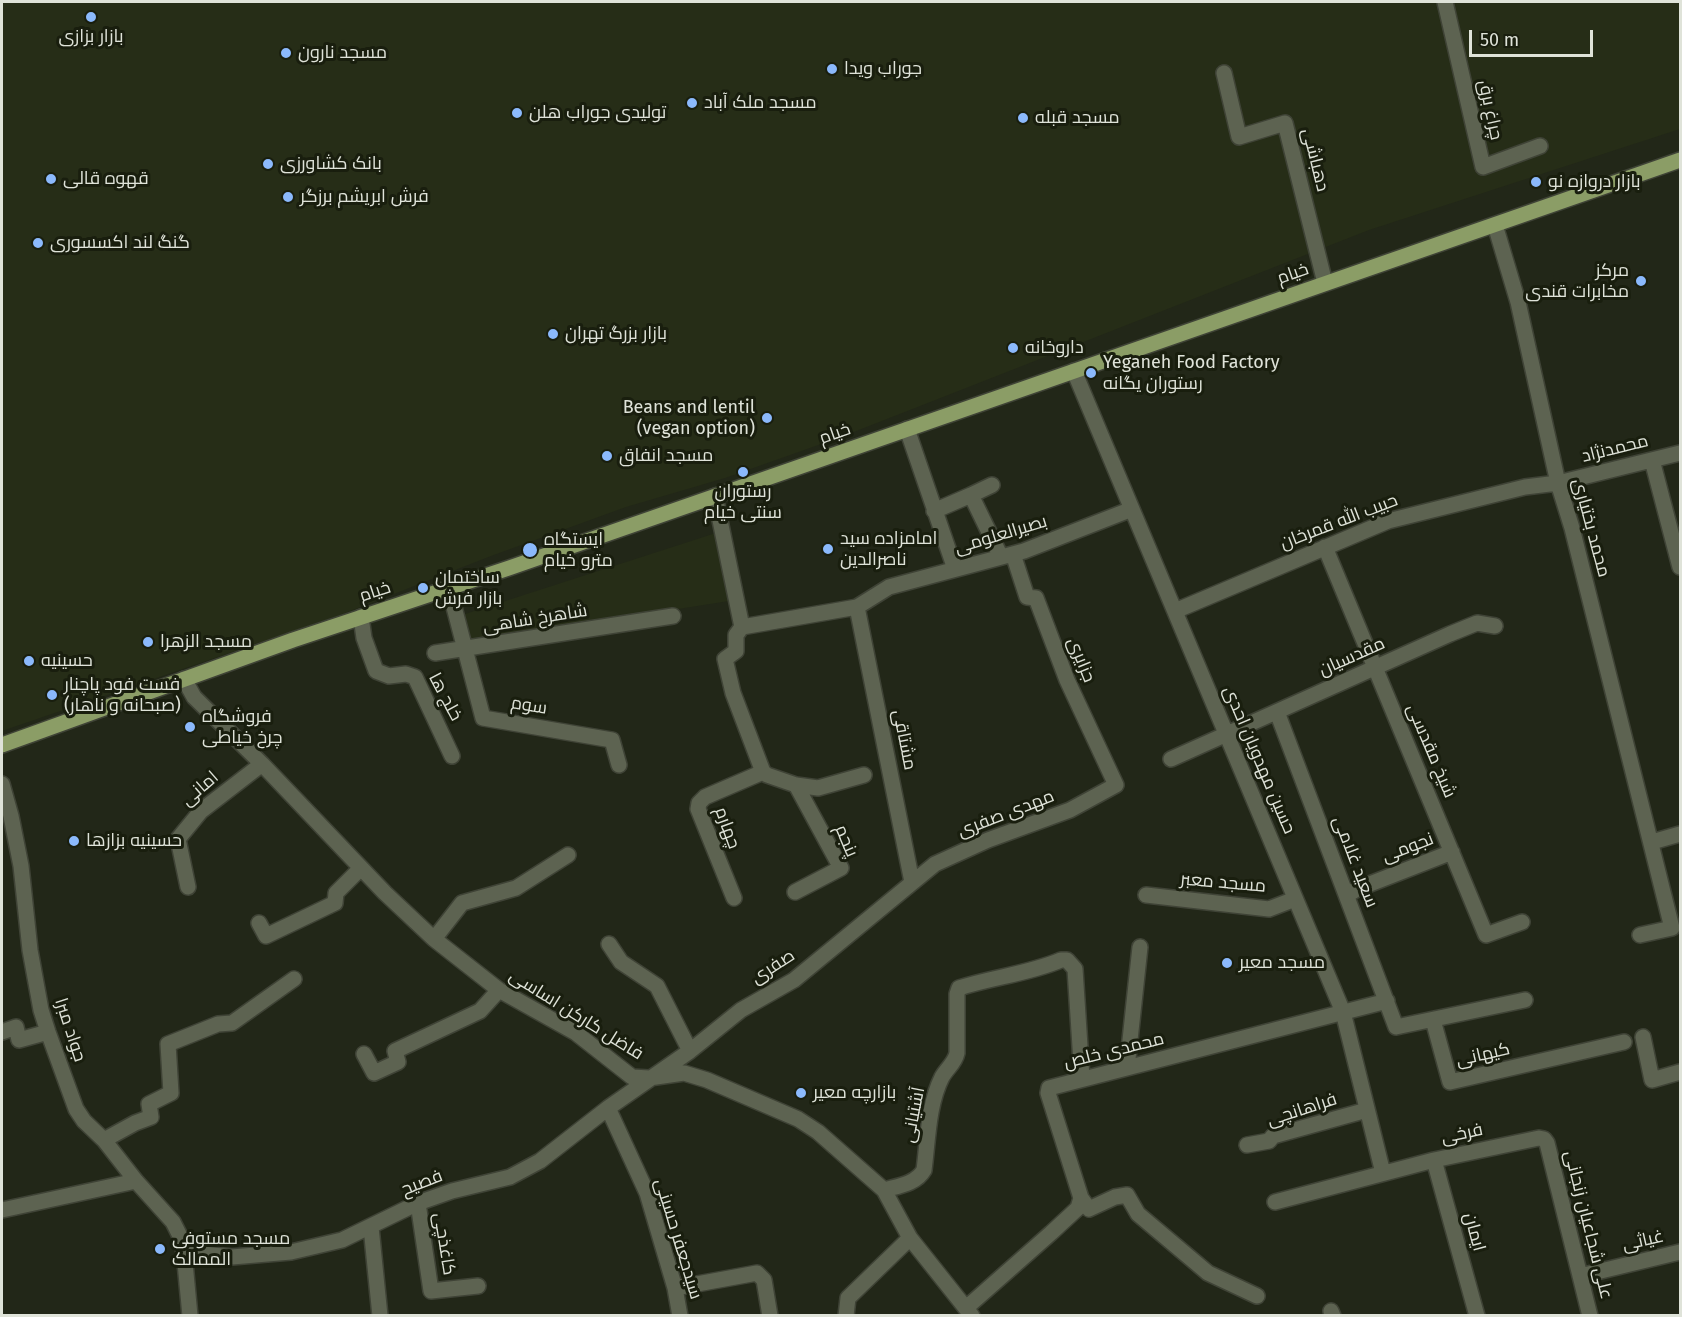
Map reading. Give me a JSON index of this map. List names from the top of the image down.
{
  "streets": {
    "main road": ["خیام"],
    "street": [
      "چراغ برق",
      "دهباشی",
      "محمدنژاد",
      "حبیب الله قمرخان",
      "محمد بختیاری",
      "بصیرالعلومی",
      "شاهرخ شاهی",
      "مقدسیان",
      "جزایری",
      "خلج ها",
      "سوم",
      "مشتاقی",
      "شیخ مقدسی",
      "حسین مهدویان احدی",
      "امانی",
      "مهدی صفری",
      "چهارم",
      "پنجم",
      "نجومی",
      "سعید غلامی",
      "مسجد معبر",
      "صفری",
      "فاضل کارکن اساسی",
      "جواد مبرا",
      "محمدی خلص",
      "کیهانی",
      "فراهانچی",
      "آشتیانی",
      "فرخی",
      "فصیح",
      "علی شجاعیان زنجانی",
      "ایمان",
      "سیدجعفر حسینی",
      "غیاثی",
      "کاغذچی"
    ]
  },
  "crossings": [
    ["دهباشی", "خیام"],
    ["خیام", "محمد بختیاری"],
    ["خیام", "شاهرخ شاهی"],
    ["خیام", "خلج ها"],
    ["خیام", "حسین مهدویان احدی"],
    ["خیام", "فاضل کارکن اساسی"],
    ["محمدنژاد", "حبیب الله قمرخان"],
    ["محمدنژاد", "محمد بختیاری"],
    ["حبیب الله قمرخان", "محمد بختیاری"],
    ["حبیب الله قمرخان", "شیخ مقدسی"],
    ["حبیب الله قمرخان", "حسین مهدویان احدی"],
    ["بصیرالعلومی", "جزایری"],
    ["بصیرالعلومی", "مشتاقی"],
    ["بصیرالعلومی", "حسین مهدویان احدی"],
    ["شاهرخ شاهی", "سوم"],
    ["مقدسیان", "شیخ مقدسی"],
    ["مقدسیان", "حسین مهدویان احدی"],
    ["مقدسیان", "سعید غلامی"],
    ["جزایری", "مهدی صفری"],
    ["مشتاقی", "مهدی صفری"],
    ["مشتاقی", "صفری"],
    ["شیخ مقدسی", "نجومی"],
    ["حسین مهدویان احدی", "مسجد معبر"],
    ["حسین مهدویان احدی", "محمدی خلص"],
    ["حسین مهدویان احدی", "فراهانچی"],
    ["حسین مهدویان احدی", "فرخی"],
    ["امانی", "فاضل کارکن اساسی"],
    ["مهدی صفری", "صفری"],
    ["نجومی", "سعید غلامی"],
    ["سعید غلامی", "محمدی خلص"],
    ["سعید غلامی", "کیهانی"],
    ["صفری", "فاضل کارکن اساسی"],
    ["صفری", "فصیح"],
    ["فاضل کارکن اساسی", "آشتیانی"],
    ["فاضل کارکن اساسی", "فصیح"],
    ["جواد مبرا", "فصیح"],
    ["محمدی خلص", "آشتیانی"],
    ["فرخی", "علی شجاعیان زنجانی"],
    ["فرخی", "ایمان"],
    ["فصیح", "سیدجعفر حسینی"],
    ["فصیح", "کاغذچی"],
    ["علی شجاعیان زنجانی", "غیاثی"]
  ],
  "places": [
    "بازار بزازی",
    "مسجد نارون",
    "جوراب ویدا",
    "مسجد ملک آباد",
    "تولیدی جوراب هلن",
    "مسجد قبله",
    "بانک کشاورزی",
    "قهوه قالی",
    "بازار دروازه نو",
    "فرش ابريشم برزگر",
    "گنگ لند اکسسوری",
    "مرکز مخابرات قندی",
    "بازار بزرگ تهران",
    "داروخانه",
    "Yeganeh Food Factory رستوران یگانه",
    "Beans and lentil (vegan option)",
    "مسجد انفاق",
    "رستوران سنتی خیام",
    "امامزاده سید ناصرالدین",
    "ایستگاه مترو خیام",
    "ساختمان بازار فرش",
    "مسجد الزهرا",
    "حسینیه",
    "فست فود پاچنار (صبحانه و ناهار)",
    "فروشگاه چرخ خیاطی",
    "حسینیه بزازها",
    "مسجد معیر",
    "بازارچه معیر",
    "مسجد مستوفی الممالک"
  ],
  "scale_bar": "50 m"
}
